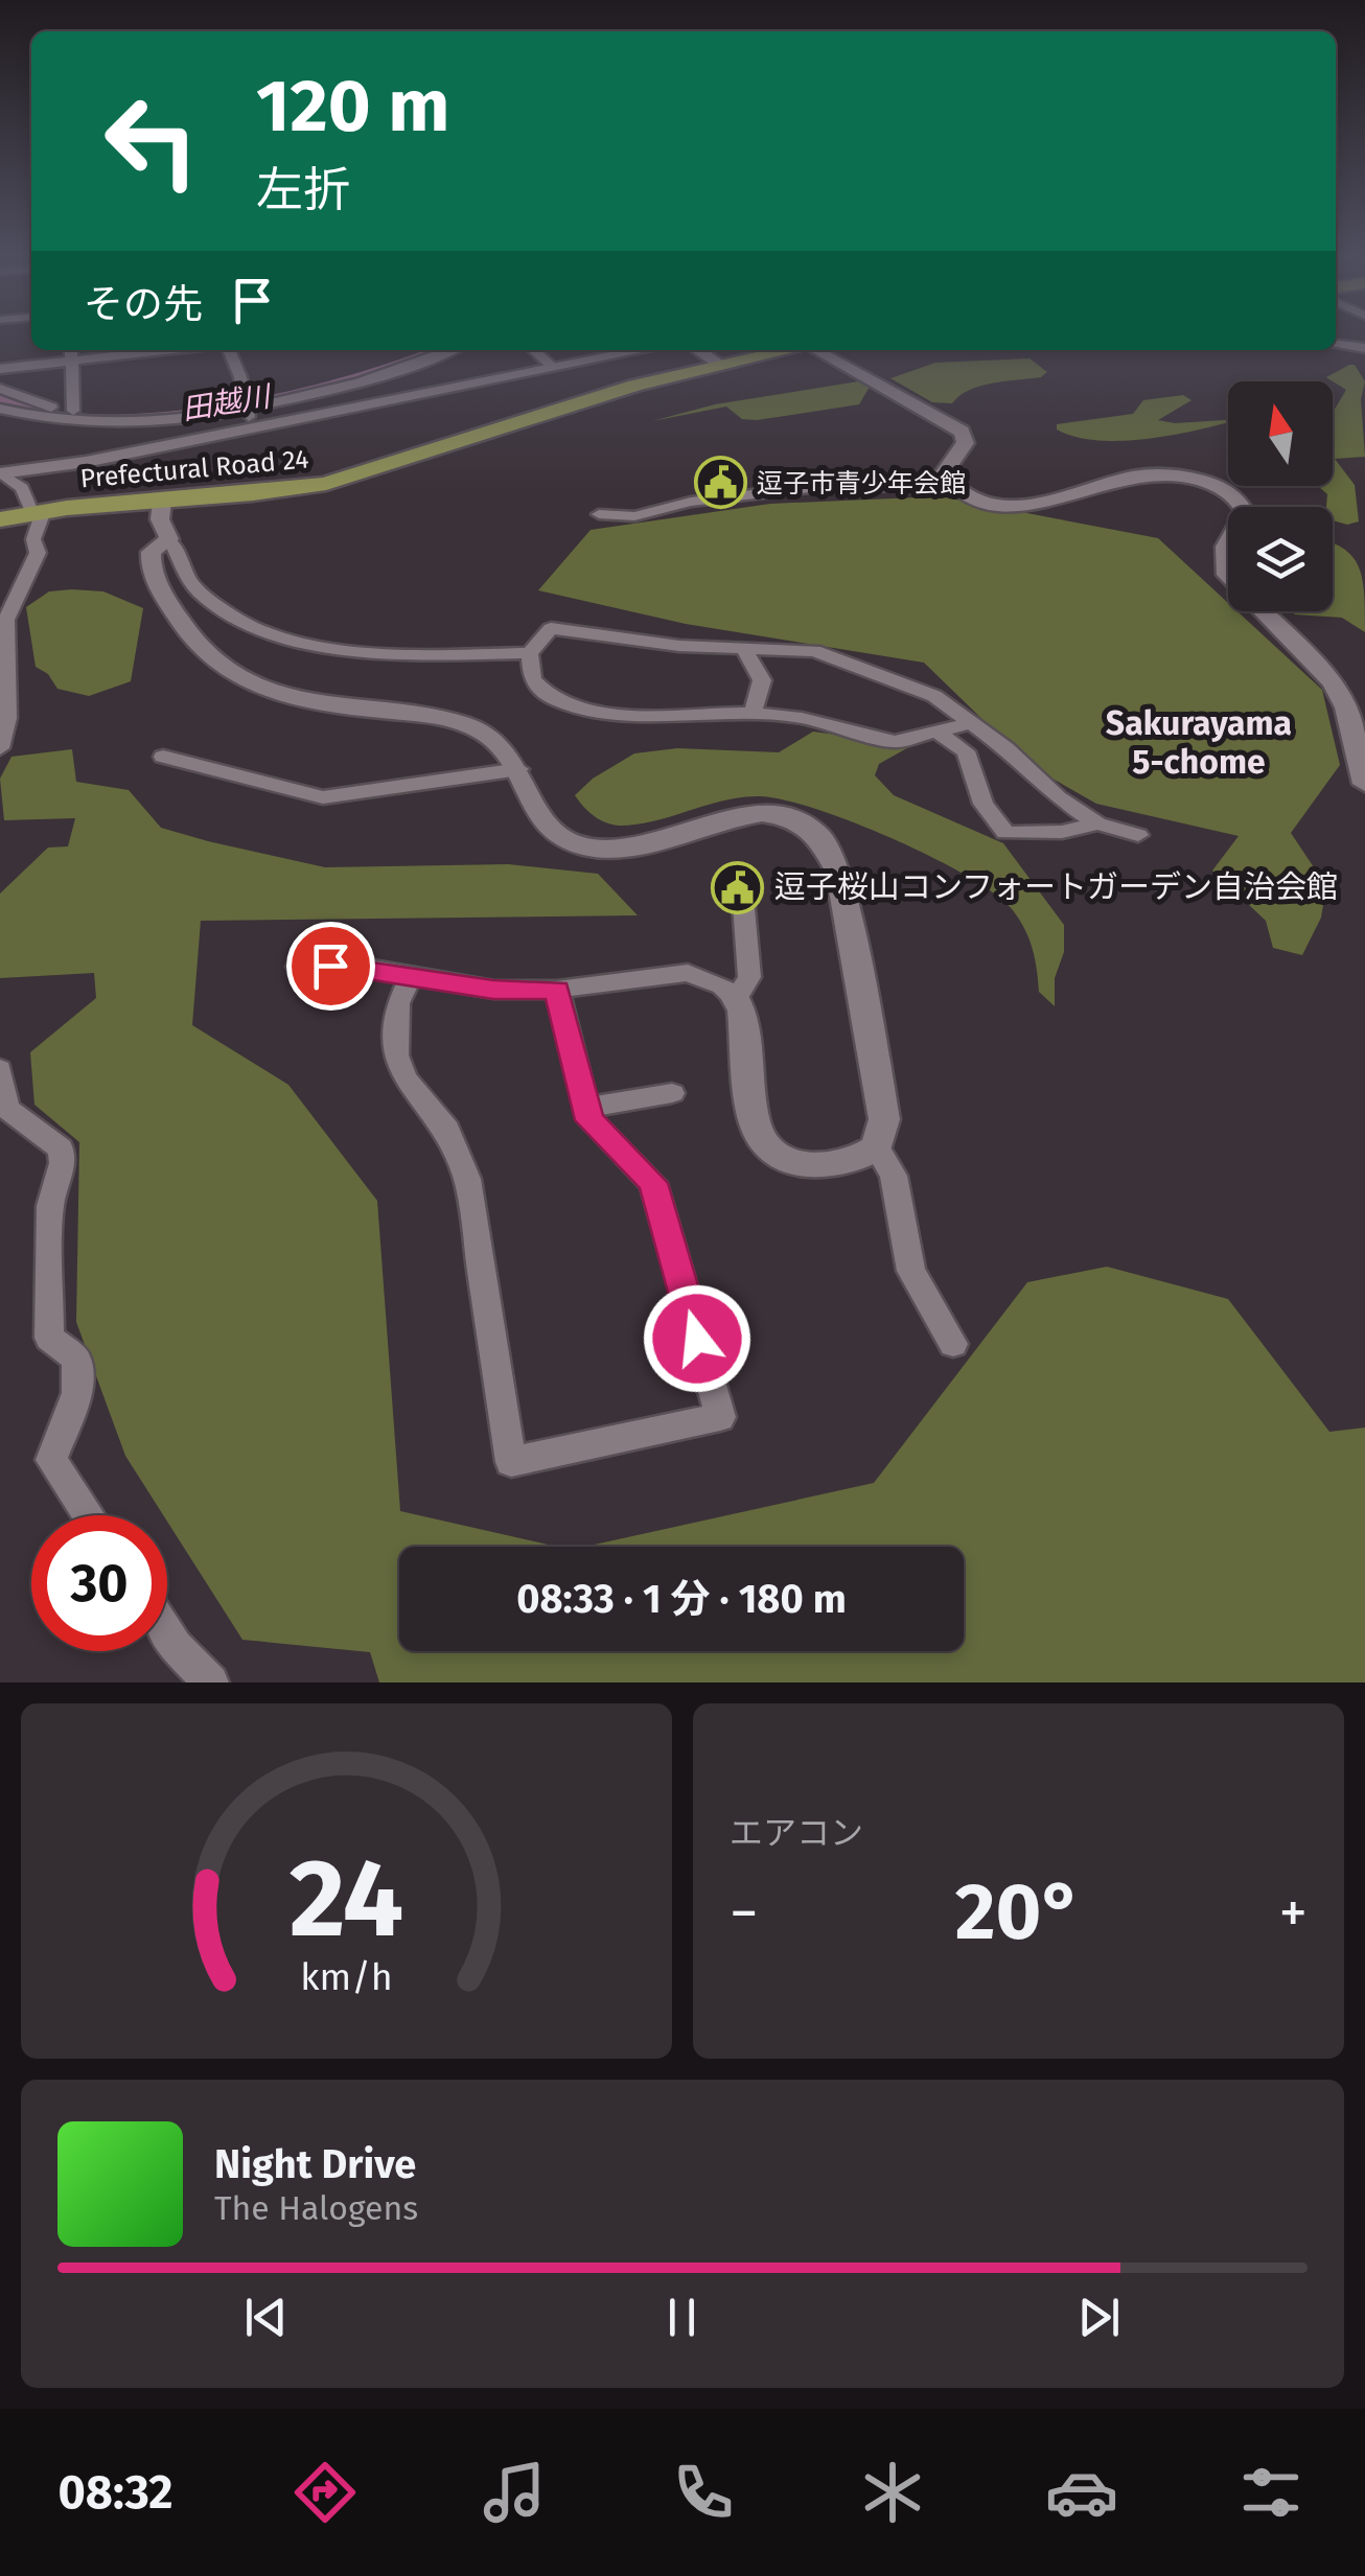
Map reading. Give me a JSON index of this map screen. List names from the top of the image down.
{
  "streets": {
    "main road": ["Prefectural Road 24"]
  },
  "districts": ["Sakurayama 5-chome"],
  "water": ["田越川"],
  "places": {
    "public building": ["逗子市青少年会館", "逗子桜山コンフォートガーデン自治会館"]
  },
  "north": "top",
  "page": {
    "turn": ["120 m", "左折"],
    "then": "その先",
    "limit": "30",
    "trip": "08:33 · 1 分 · 180 m",
    "tile": "エアコン",
    "heat": ["−", "20°", "+"],
    "song": ["Night Drive", "The Halogens"],
    "tabs": "08:32",
    "gauge": ["24", "km/h"]
  }
}
